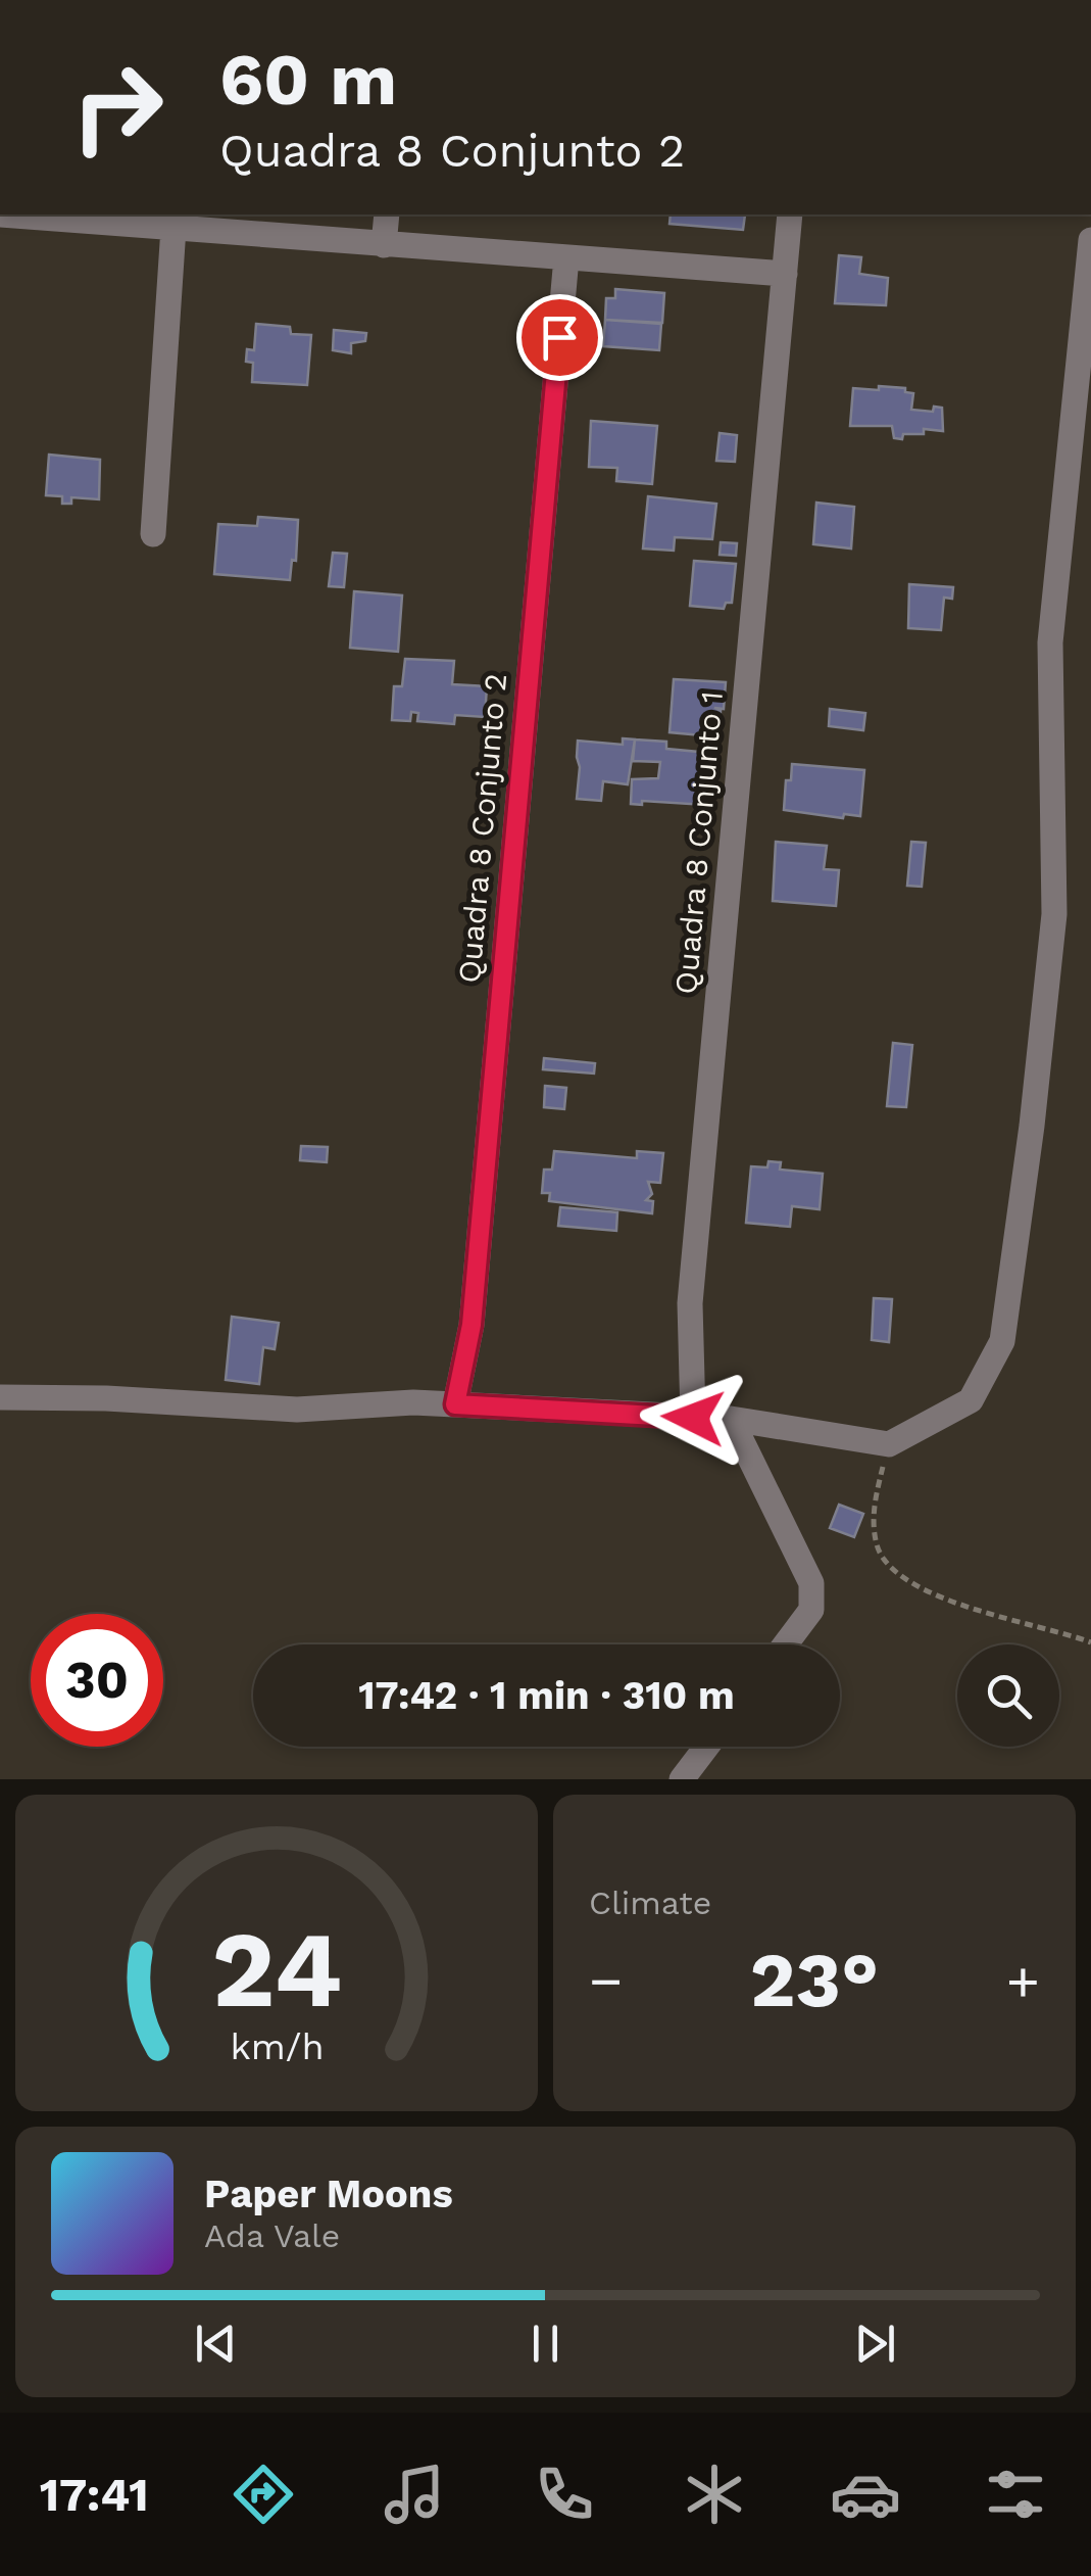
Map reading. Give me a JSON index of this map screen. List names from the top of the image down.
{
  "streets": {
    "street": ["Quadra 8 Conjunto 2", "Quadra 8 Conjunto 1"]
  },
  "page": {
    "turn": ["60 m", "Quadra 8 Conjunto 2"],
    "limit": "30",
    "trip": "17:42 · 1 min · 310 m",
    "tile": "Climate",
    "heat": ["−", "23°", "+"],
    "song": ["Paper Moons", "Ada Vale"],
    "tabs": "17:41",
    "gauge": ["24", "km/h"]
  }
}
